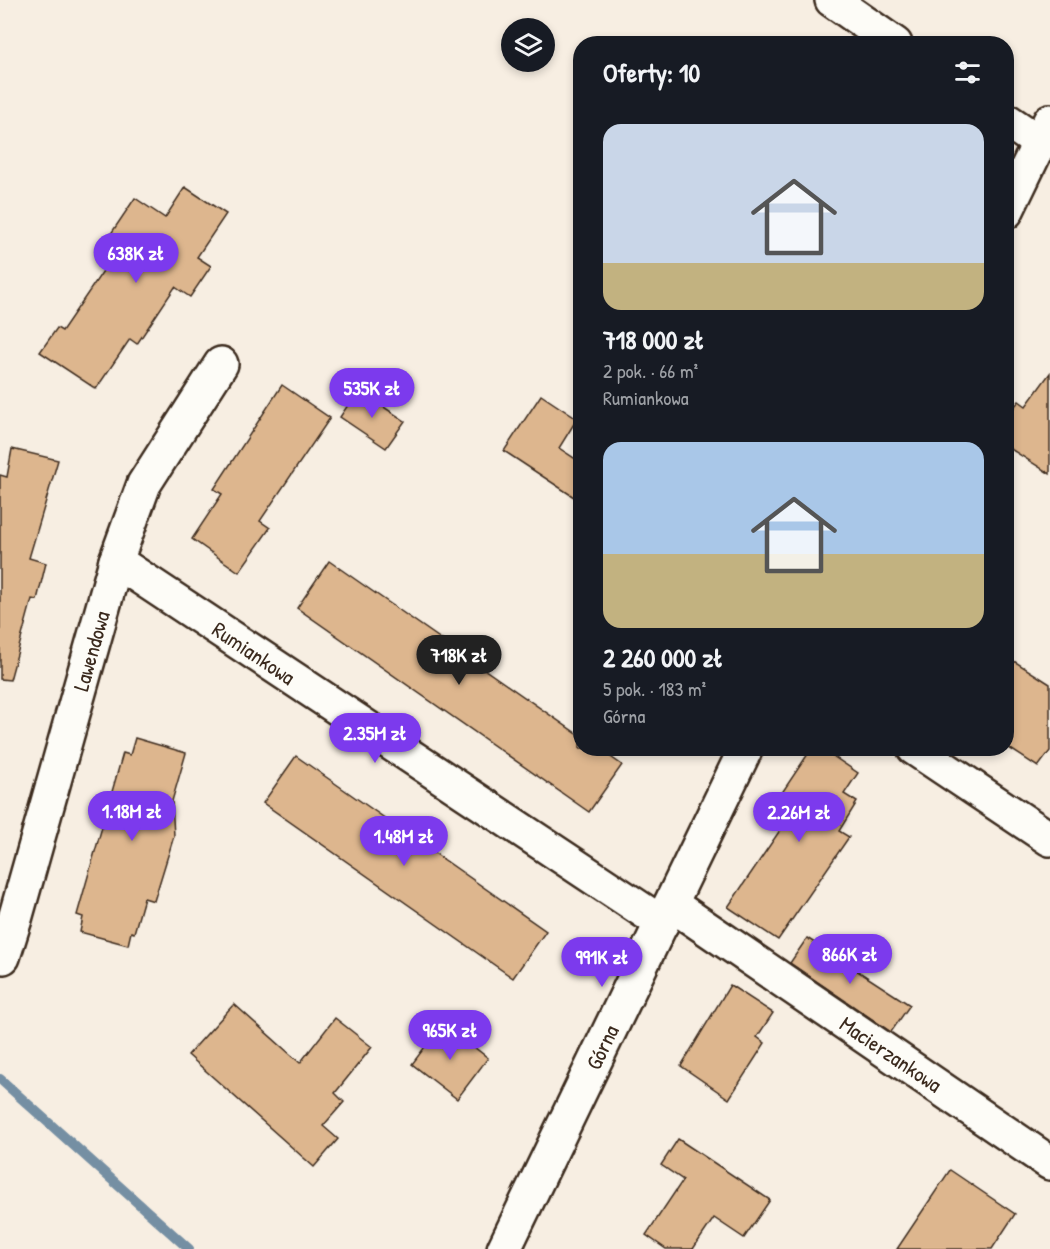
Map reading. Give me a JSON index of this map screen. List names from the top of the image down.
{
  "streets": {
    "street": [
      "Lawendowa",
      "Rumiankowa",
      "Górna",
      "Macierzankowa"
    ]
  },
  "crossings": [
    ["Lawendowa", "Rumiankowa"],
    ["Rumiankowa", "Górna"],
    ["Rumiankowa", "Macierzankowa"],
    ["Górna", "Macierzankowa"]
  ],
  "page": {
    "heading": "Oferty: 10",
    "list": [
      {
        "name": "718 000 zł",
        "note": "2 pok. · 66 m² · Rumiankowa"
      },
      {
        "name": "2 260 000 zł",
        "note": "5 pok. · 183 m² · Górna"
      }
    ],
    "price": [
      "638K zł",
      "535K zł",
      "718K zł",
      "2.35M zł",
      "1.18M zł",
      "2.26M zł",
      "1.48M zł",
      "866K zł",
      "991K zł",
      "965K zł"
    ]
  }
}
